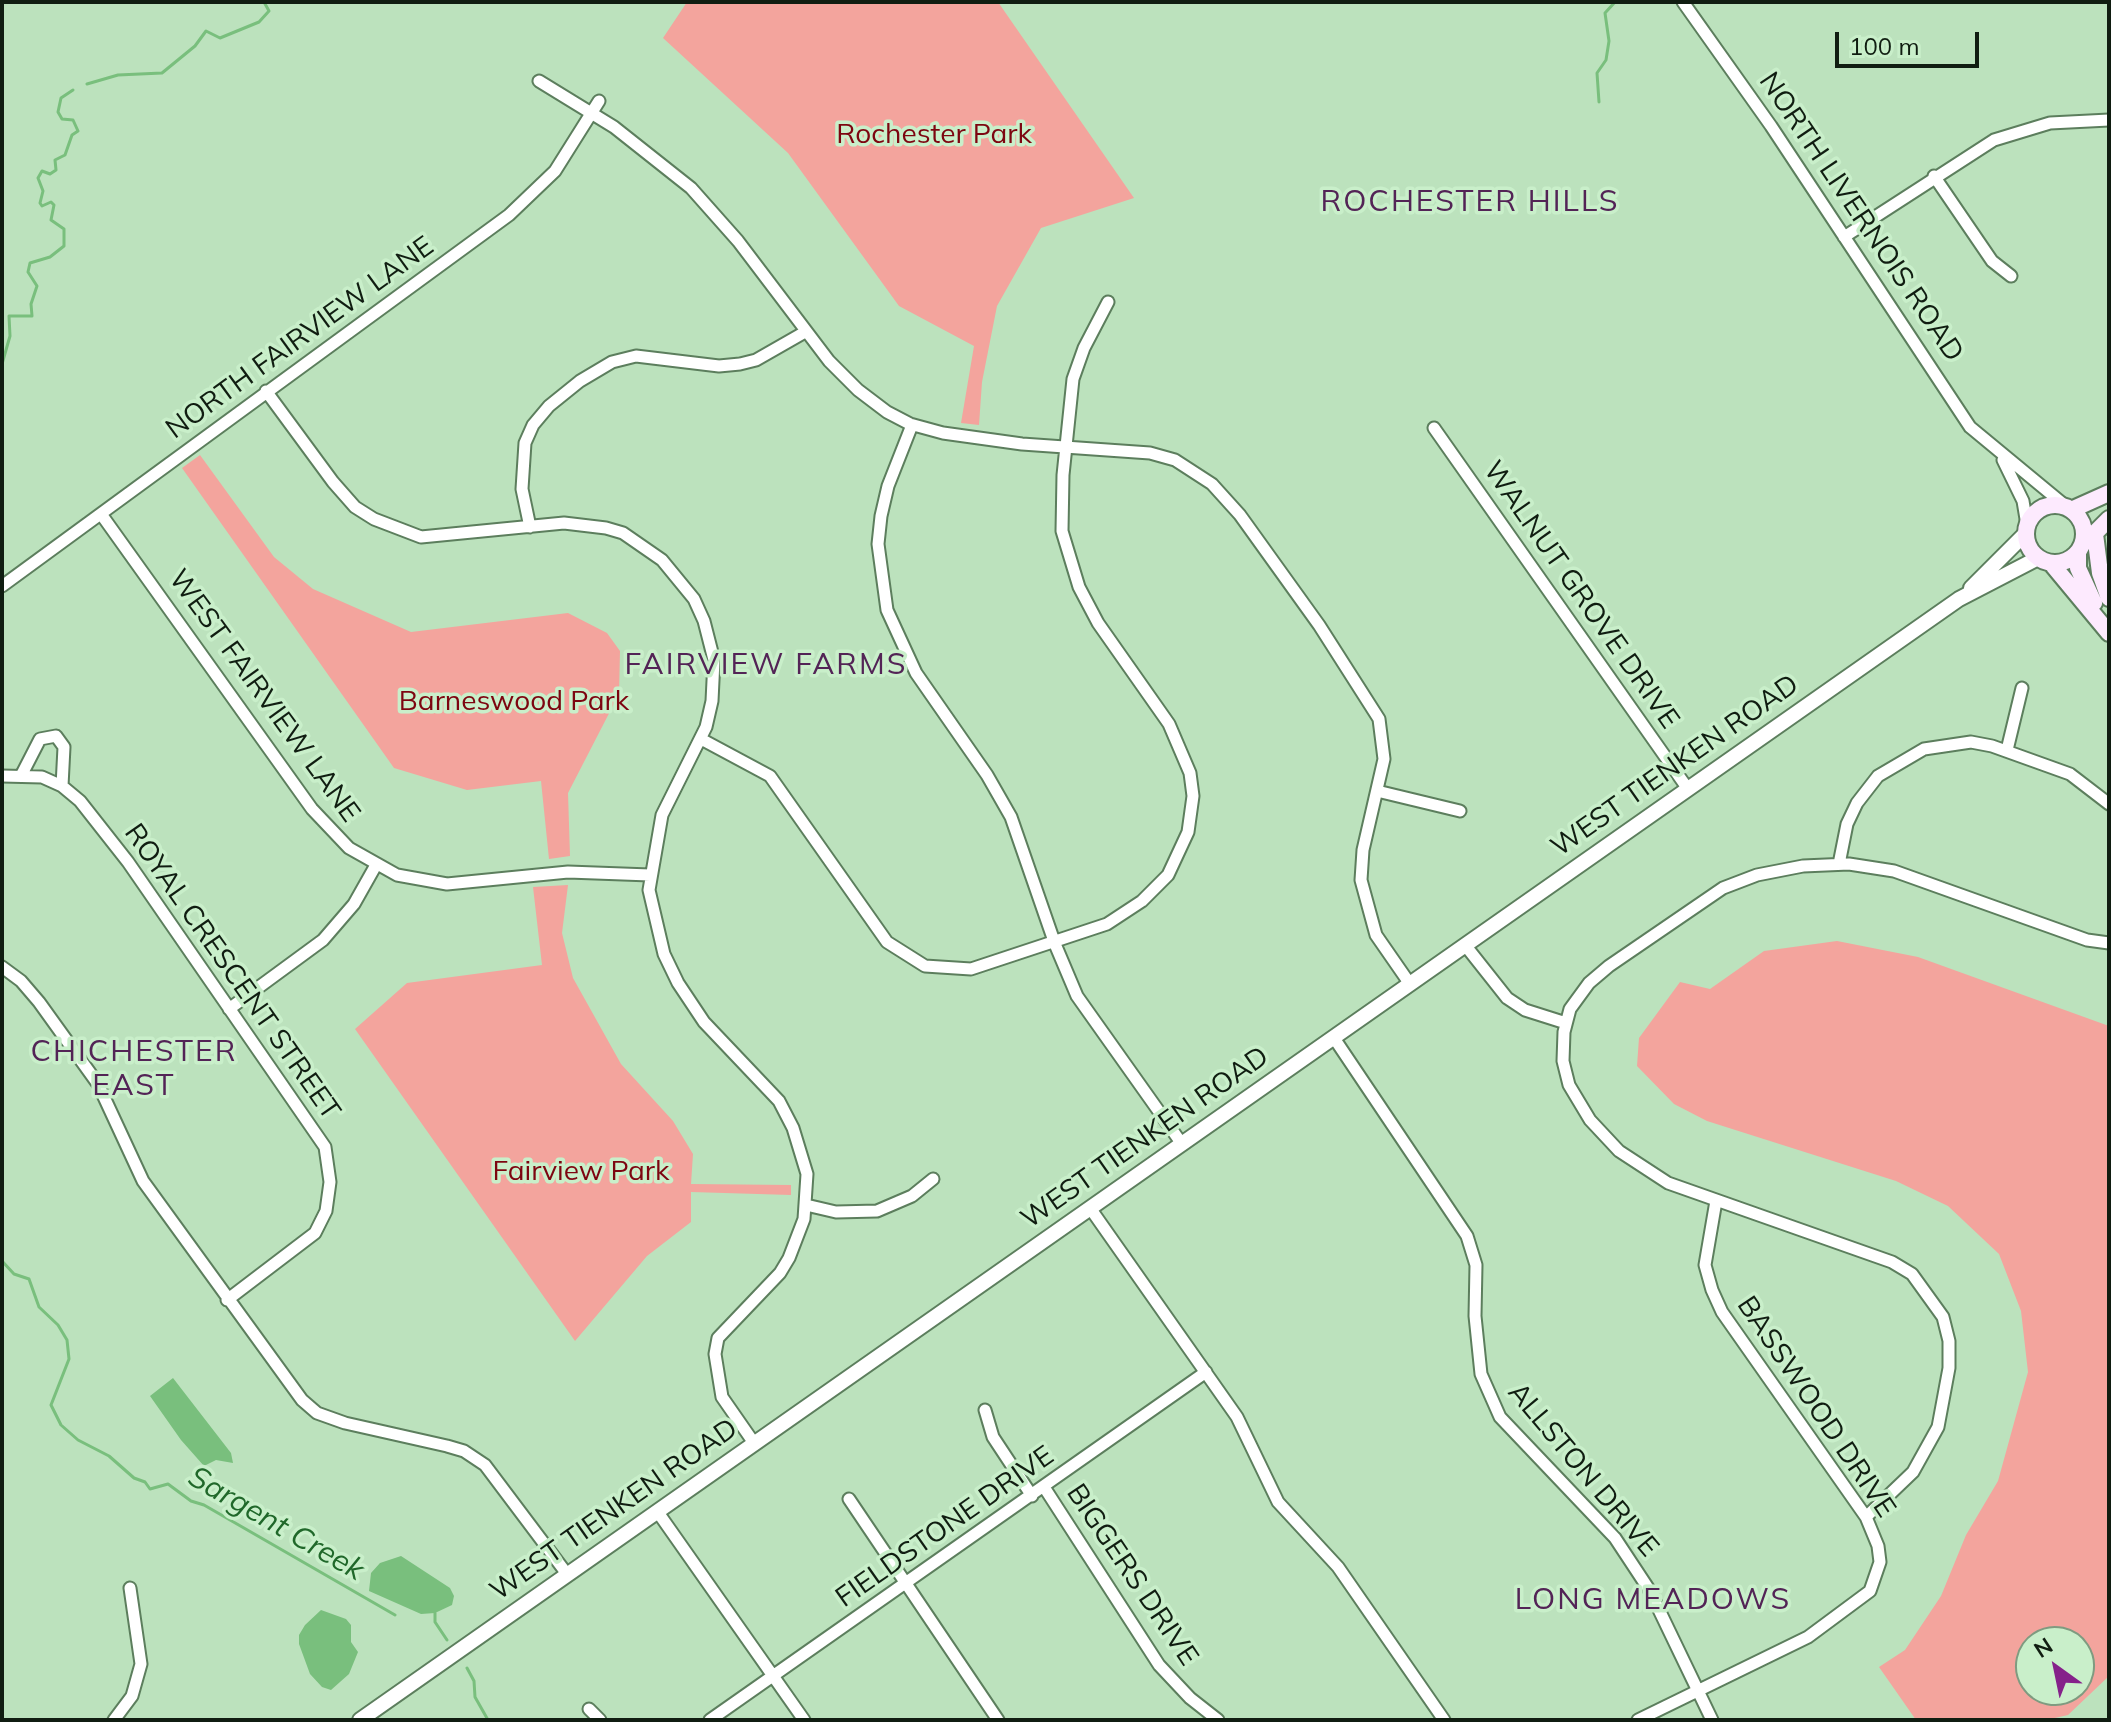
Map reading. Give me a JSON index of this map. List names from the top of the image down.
{
  "streets": {
    "street": [
      "NORTH LIVERNOIS ROAD",
      "NORTH FAIRVIEW LANE",
      "WALNUT GROVE DRIVE",
      "WEST FAIRVIEW LANE",
      "WEST TIENKEN ROAD",
      "ROYAL CRESCENT STREET",
      "BASSWOOD DRIVE",
      "ALLSTON DRIVE",
      "FIELDSTONE DRIVE",
      "BIGGERS DRIVE"
    ]
  },
  "crossings": [
    ["NORTH LIVERNOIS ROAD", "WEST TIENKEN ROAD"],
    ["NORTH FAIRVIEW LANE", "WEST FAIRVIEW LANE"],
    ["WALNUT GROVE DRIVE", "WEST TIENKEN ROAD"],
    ["WEST TIENKEN ROAD", "ALLSTON DRIVE"],
    ["BASSWOOD DRIVE", "ALLSTON DRIVE"],
    ["FIELDSTONE DRIVE", "BIGGERS DRIVE"]
  ],
  "districts": [
    "ROCHESTER HILLS",
    "FAIRVIEW FARMS",
    "CHICHESTER EAST",
    "LONG MEADOWS"
  ],
  "water": ["Sargent Creek"],
  "parks": ["Rochester Park", "Barneswood Park", "Fairview Park"],
  "scale_bar": "100 m",
  "north": "top left"
}
